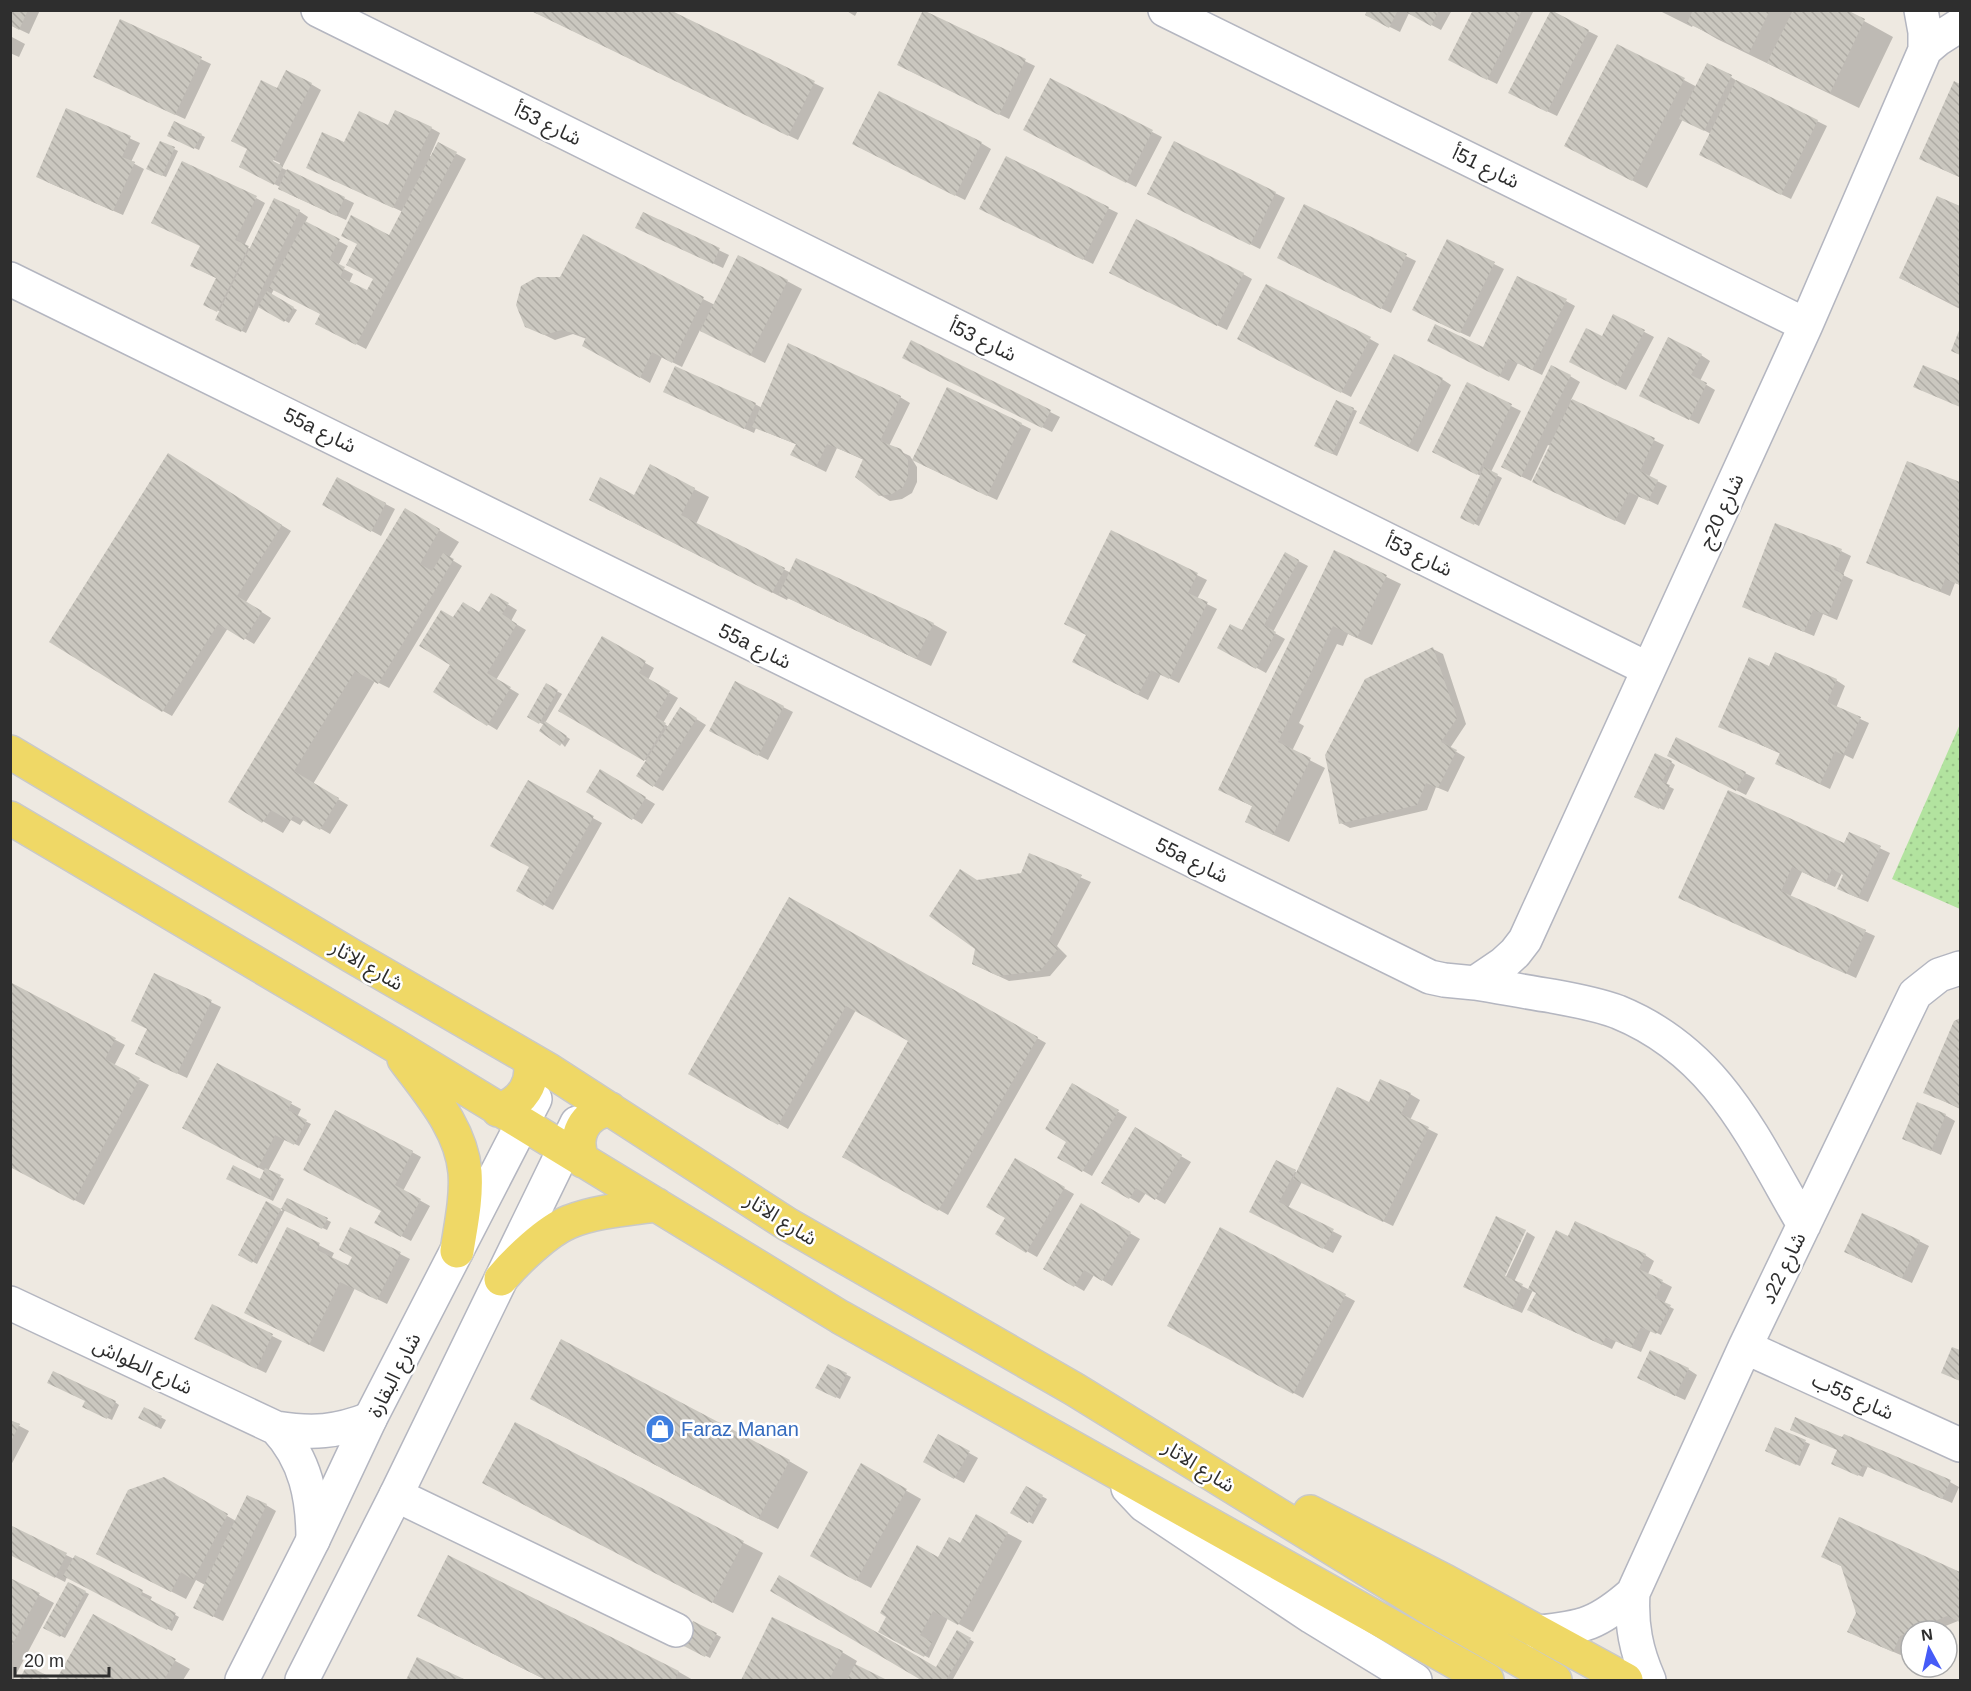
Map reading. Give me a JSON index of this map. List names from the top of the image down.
{
  "streets": {
    "main road": ["شارع الاثار"],
    "street": [
      "شارع 53أ",
      "شارع 51أ",
      "55a شارع",
      "شارع 20ج",
      "شارع 22د",
      "شارع الطواش",
      "شارع البقارة",
      "شارع 55ب"
    ]
  },
  "crossings": [
    ["شارع 53أ", "شارع 20ج"],
    ["شارع 51أ", "شارع 20ج"],
    ["55a شارع", "شارع 20ج"],
    ["55a شارع", "شارع 22د"],
    ["شارع الاثار", "شارع البقارة"],
    ["شارع 22د", "شارع 55ب"],
    ["شارع الطواش", "شارع البقارة"]
  ],
  "places": {
    "shop": ["Faraz Manan"]
  },
  "scale_bar": "20 m",
  "north": "top"
}
